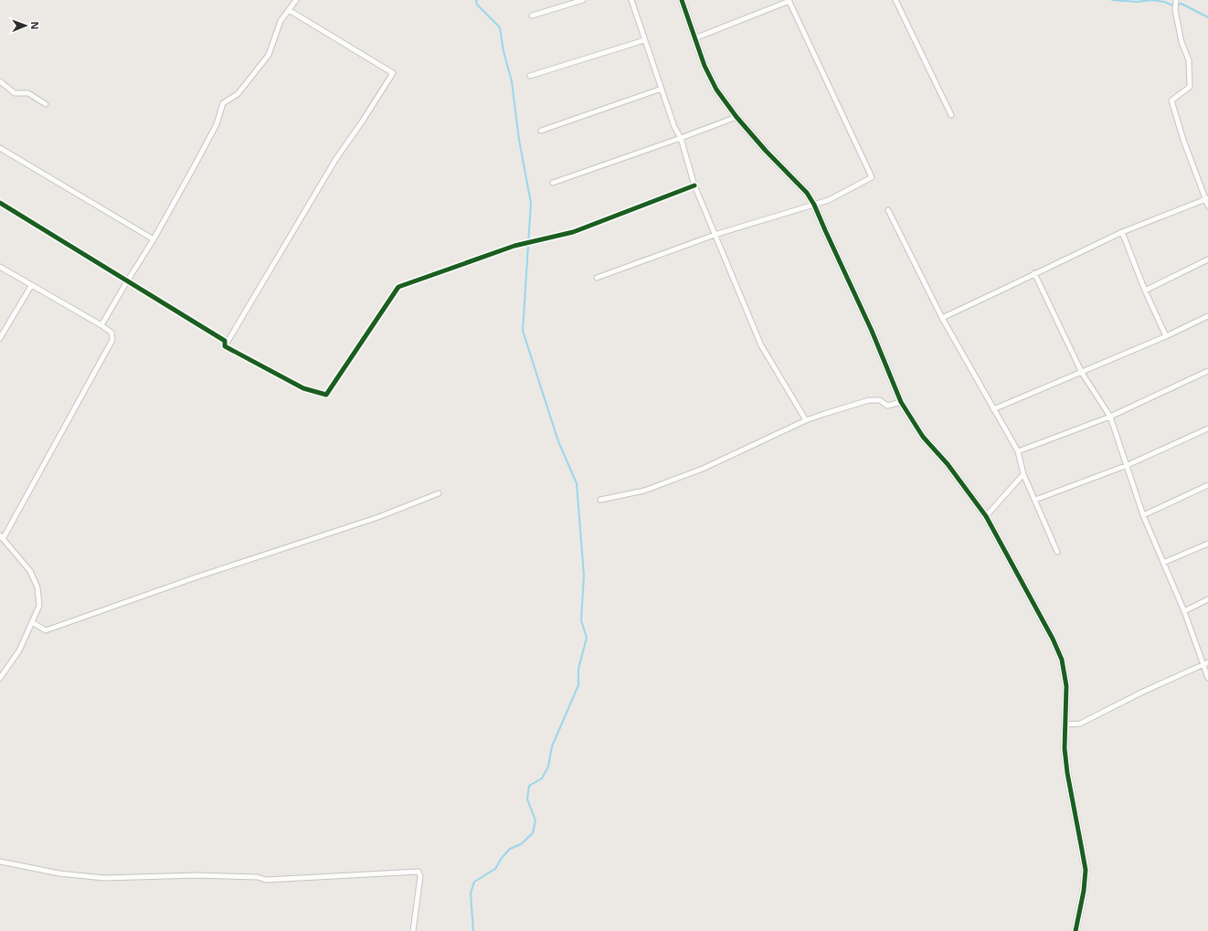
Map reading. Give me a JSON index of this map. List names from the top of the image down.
{
  "north": "right"
}
